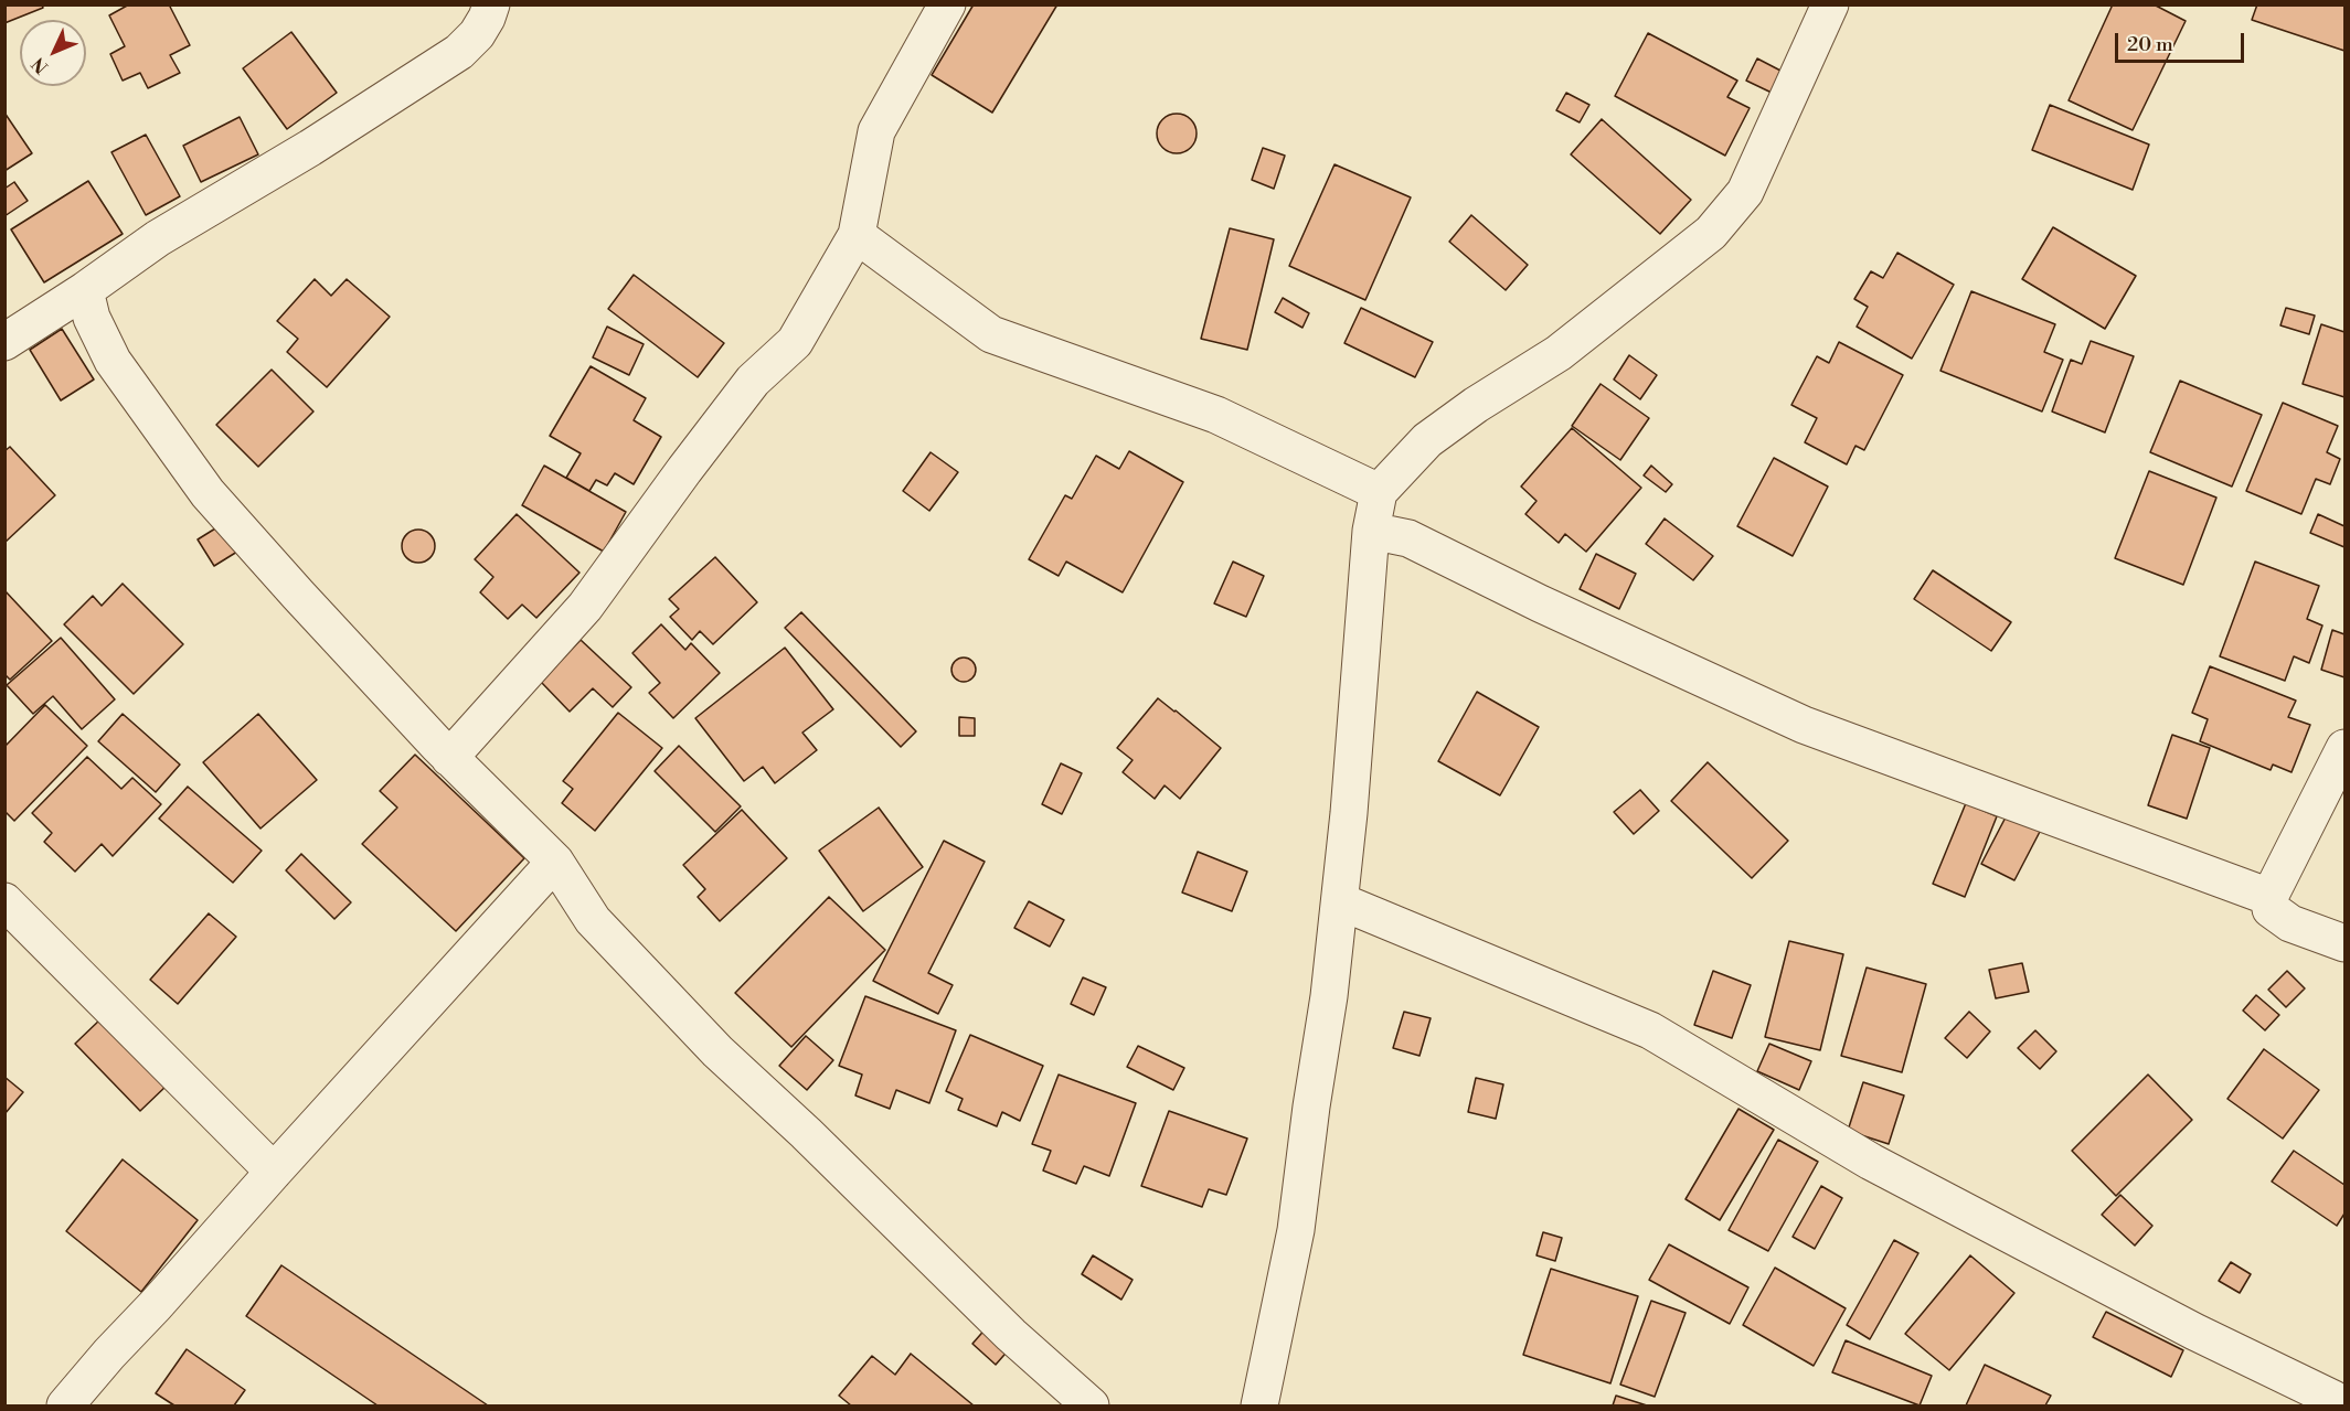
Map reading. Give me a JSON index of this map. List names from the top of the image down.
{
  "scale_bar": "20 m",
  "north": "bottom left"
}
